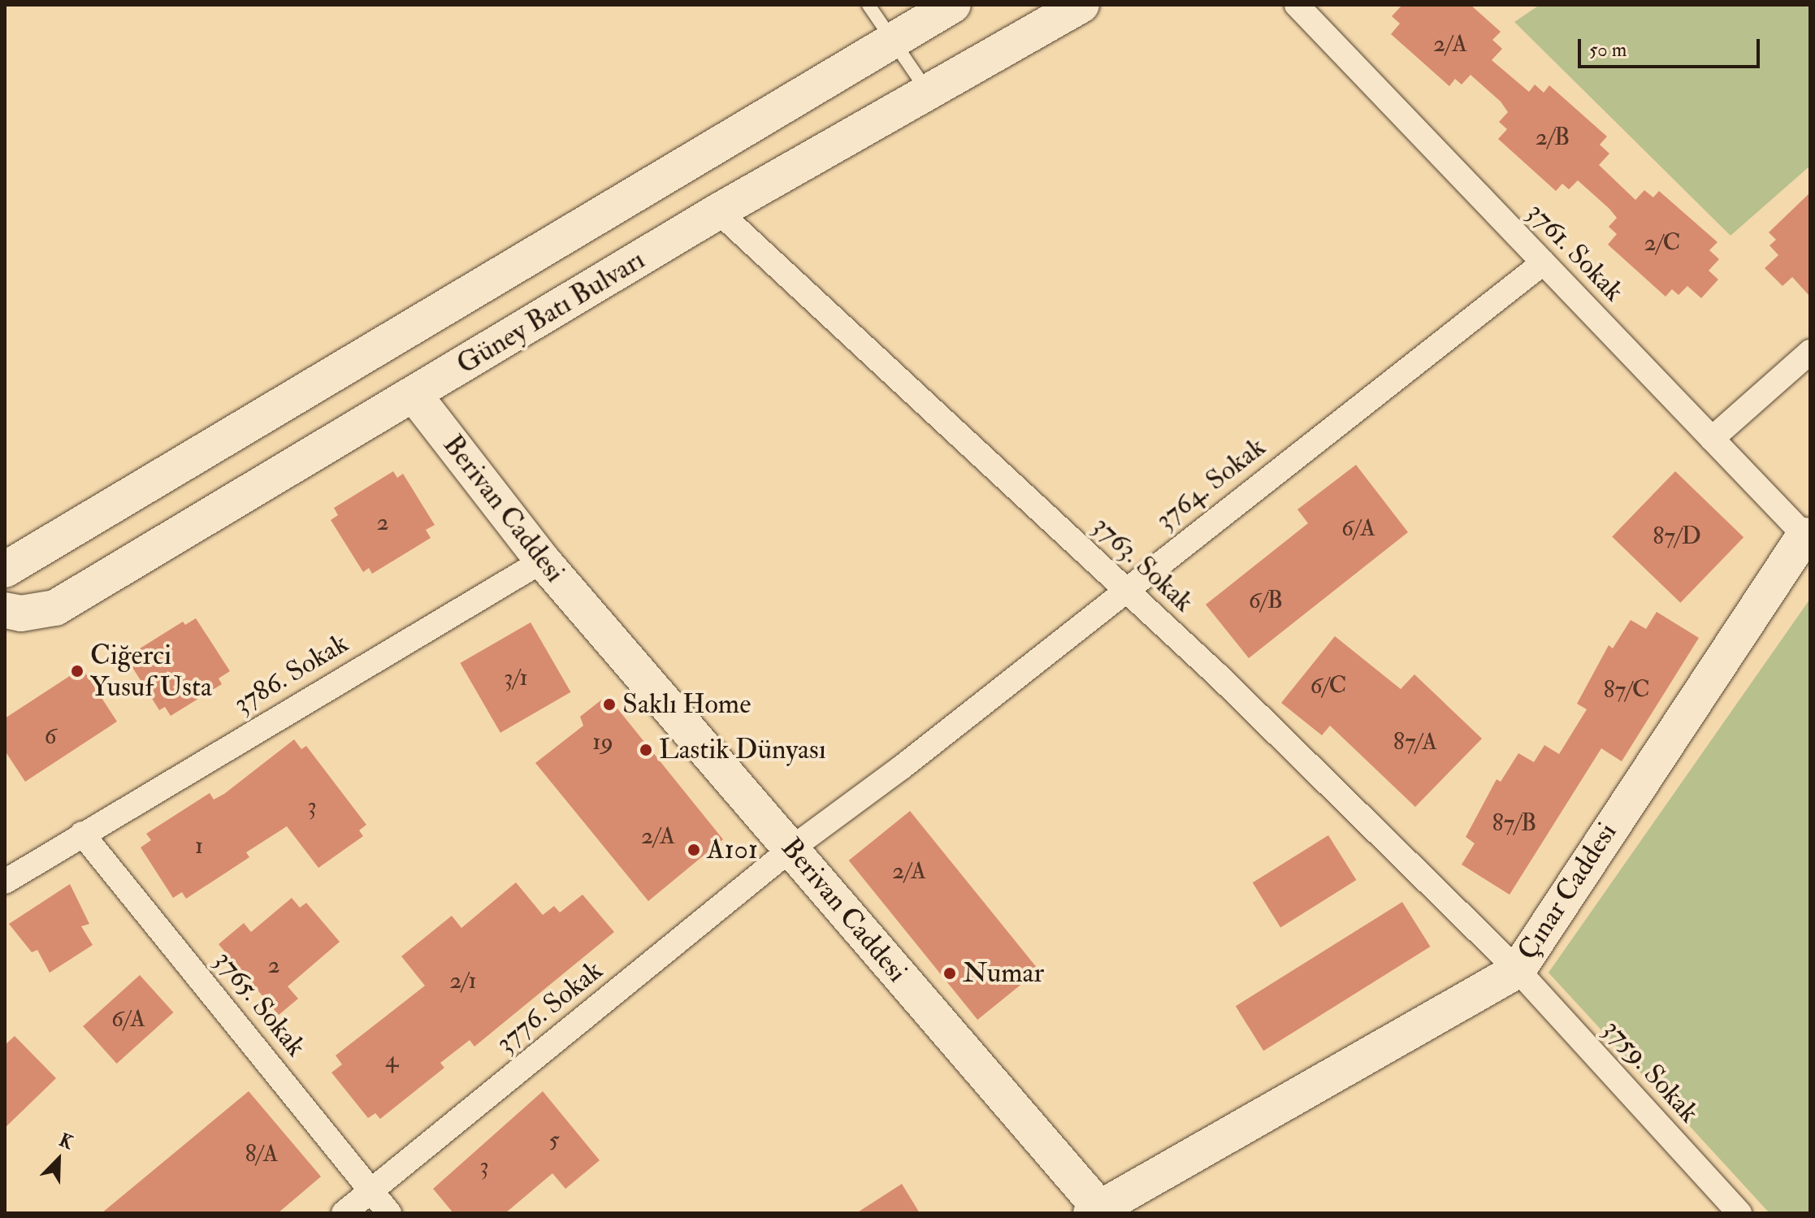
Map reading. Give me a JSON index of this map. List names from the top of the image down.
{
  "streets": {
    "street": [
      "3761. Sokak",
      "Güney Batı Bulvarı",
      "3764. Sokak",
      "Berivan Caddesi",
      "3763. Sokak",
      "3786. Sokak",
      "Çınar Caddesi",
      "3765. Sokak",
      "3776. Sokak",
      "3759. Sokak"
    ]
  },
  "crossings": [
    ["3761. Sokak", "3764. Sokak"],
    ["3761. Sokak", "Çınar Caddesi"],
    ["Güney Batı Bulvarı", "Berivan Caddesi"],
    ["Güney Batı Bulvarı", "3763. Sokak"],
    ["3764. Sokak", "Berivan Caddesi"],
    ["3764. Sokak", "3763. Sokak"],
    ["3764. Sokak", "3776. Sokak"],
    ["Berivan Caddesi", "3786. Sokak"],
    ["Berivan Caddesi", "Çınar Caddesi"],
    ["Berivan Caddesi", "3776. Sokak"],
    ["3763. Sokak", "Çınar Caddesi"],
    ["3763. Sokak", "3759. Sokak"],
    ["3786. Sokak", "3765. Sokak"],
    ["Çınar Caddesi", "3759. Sokak"],
    ["3765. Sokak", "3776. Sokak"]
  ],
  "places": [
    "Ciğerci Yusuf Usta",
    "Saklı Home",
    "Lastik Dünyası",
    "A101",
    "Numar"
  ],
  "house_numbers": [
    "2/A",
    "2/B",
    "2/C",
    "2",
    "6/A",
    "87/D",
    "6/B",
    "3/1",
    "6/C",
    "87/C",
    "6",
    "19",
    "87/A",
    "3",
    "87/B",
    "2/A",
    "1",
    "2/A",
    "2",
    "2/1",
    "6/A",
    "4",
    "5",
    "8/A",
    "3"
  ],
  "scale_bar": "50 m",
  "north": "top right"
}
